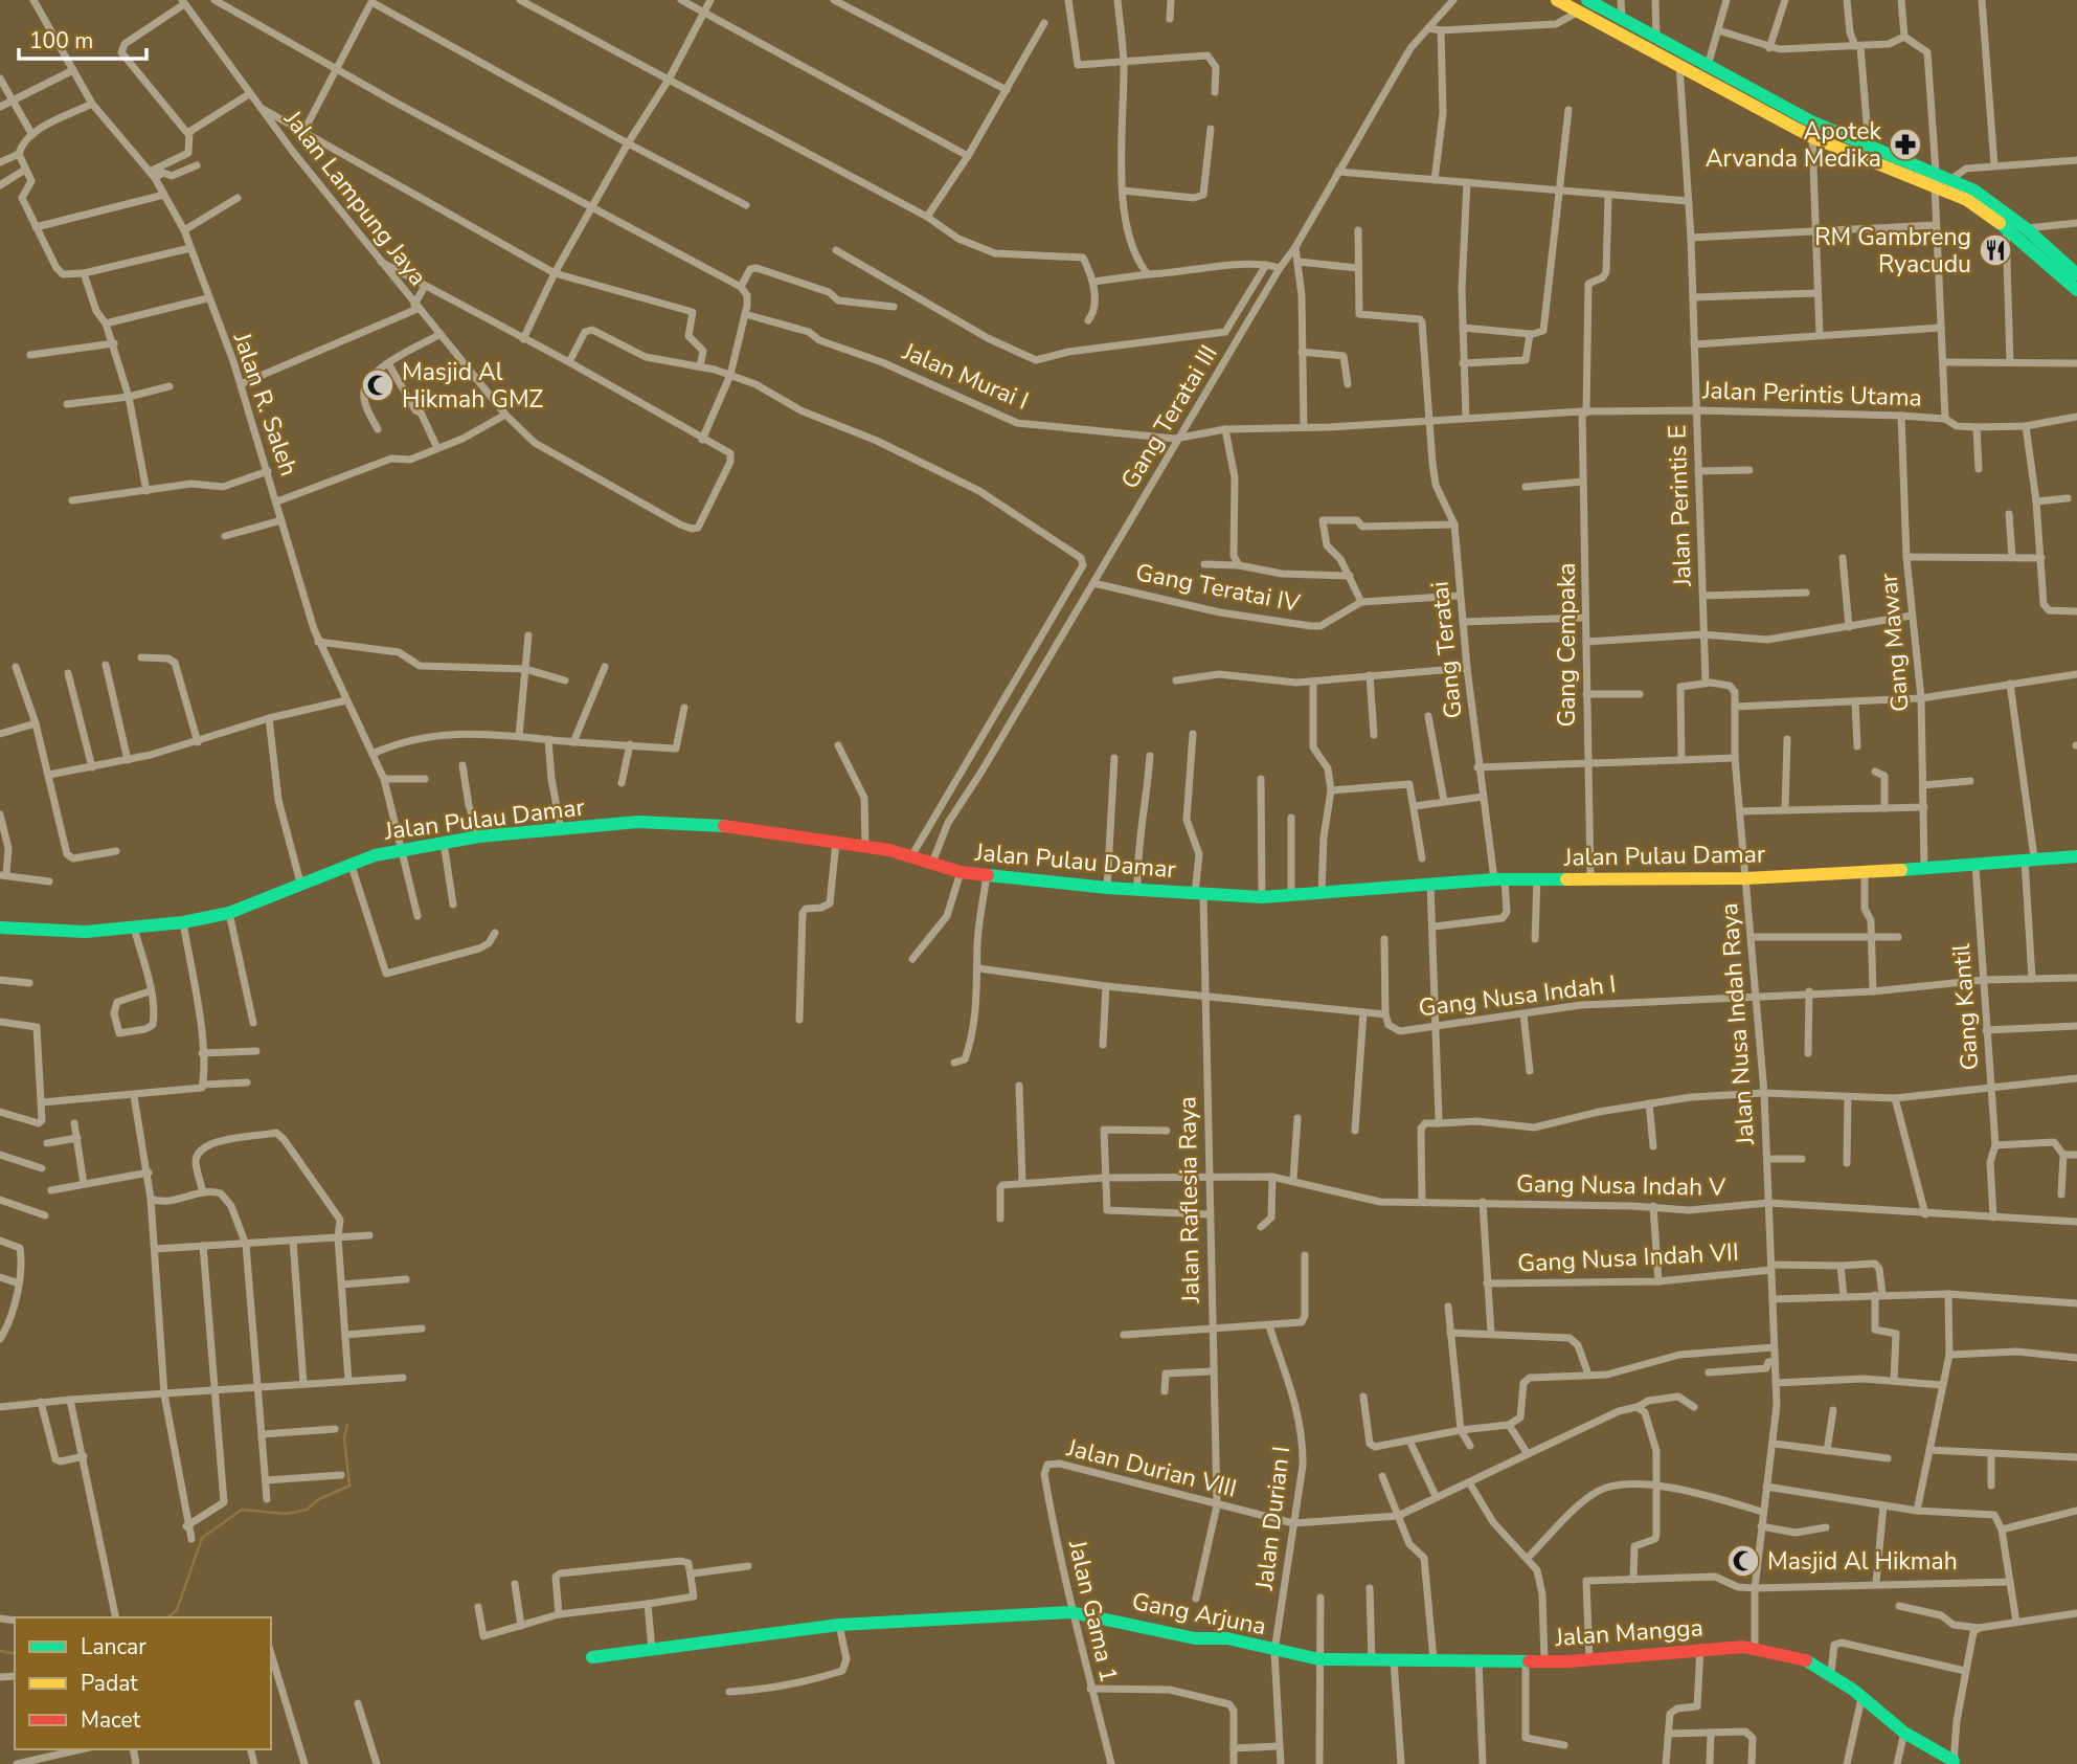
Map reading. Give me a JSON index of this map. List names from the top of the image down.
{
  "streets": {
    "street": [
      "Jalan Lampung Jaya",
      "Jalan Murai I",
      "Jalan Perintis Utama",
      "Jalan R. Saleh",
      "Gang Teratai III",
      "Jalan Perintis E",
      "Gang Teratai IV",
      "Gang Mawar",
      "Gang Cempaka",
      "Gang Teratai",
      "Jalan Pulau Damar",
      "Gang Nusa Indah I",
      "Gang Kantil",
      "Jalan Nusa Indah Raya",
      "Gang Nusa Indah V",
      "Jalan Raflesia Raya",
      "Gang Nusa Indah VII",
      "Jalan Durian VIII",
      "Jalan Durian I",
      "Jalan Gama 1",
      "Gang Arjuna",
      "Jalan Mangga"
    ]
  },
  "crossings": [
    ["Jalan Murai I", "Jalan Perintis Utama"],
    ["Jalan Murai I", "Gang Teratai III"],
    ["Jalan Perintis Utama", "Gang Teratai III"],
    ["Jalan Perintis Utama", "Jalan Perintis E"],
    ["Jalan Perintis Utama", "Gang Mawar"],
    ["Jalan Perintis Utama", "Gang Cempaka"],
    ["Jalan Perintis Utama", "Gang Teratai"],
    ["Jalan R. Saleh", "Jalan Pulau Damar"],
    ["Gang Teratai III", "Gang Teratai IV"],
    ["Gang Teratai III", "Jalan Pulau Damar"],
    ["Jalan Perintis E", "Jalan Nusa Indah Raya"],
    ["Gang Teratai IV", "Gang Teratai"],
    ["Gang Mawar", "Jalan Pulau Damar"],
    ["Gang Cempaka", "Jalan Pulau Damar"],
    ["Gang Teratai", "Jalan Pulau Damar"],
    ["Jalan Pulau Damar", "Gang Kantil"],
    ["Jalan Pulau Damar", "Jalan Nusa Indah Raya"],
    ["Jalan Pulau Damar", "Jalan Raflesia Raya"],
    ["Gang Nusa Indah I", "Gang Kantil"],
    ["Gang Nusa Indah I", "Jalan Nusa Indah Raya"],
    ["Gang Nusa Indah I", "Jalan Raflesia Raya"],
    ["Gang Kantil", "Gang Nusa Indah V"],
    ["Jalan Nusa Indah Raya", "Gang Nusa Indah V"],
    ["Jalan Nusa Indah Raya", "Gang Nusa Indah VII"],
    ["Jalan Nusa Indah Raya", "Jalan Mangga"],
    ["Gang Nusa Indah V", "Jalan Raflesia Raya"],
    ["Jalan Raflesia Raya", "Jalan Durian VIII"],
    ["Jalan Durian VIII", "Jalan Durian I"],
    ["Jalan Durian VIII", "Jalan Gama 1"],
    ["Jalan Durian I", "Gang Arjuna"],
    ["Jalan Durian I", "Jalan Mangga"],
    ["Jalan Gama 1", "Gang Arjuna"],
    ["Gang Arjuna", "Jalan Mangga"]
  ],
  "places": {
    "pharmacy": ["Apotek Arvanda Medika"],
    "restaurant": ["RM Gambreng Ryacudu"],
    "mosque": ["Masjid Al Hikmah GMZ", "Masjid Al Hikmah"]
  },
  "legend": ["Lancar", "Padat", "Macet"],
  "scale_bar": "100 m"
}
